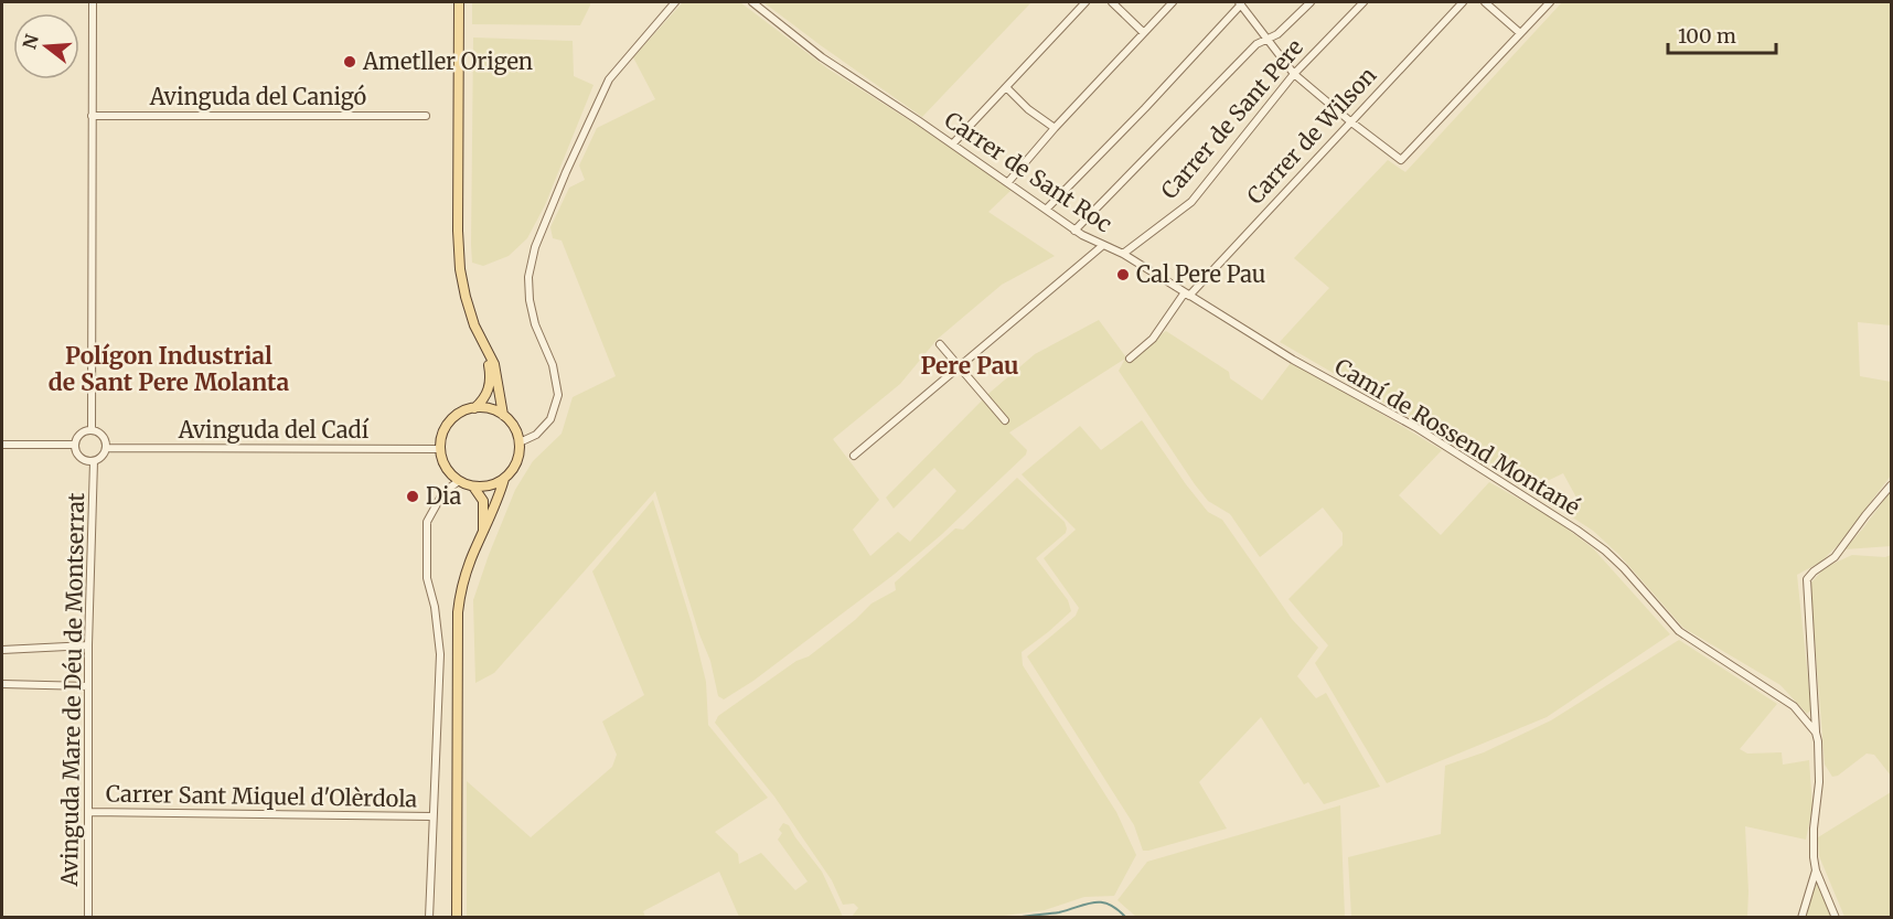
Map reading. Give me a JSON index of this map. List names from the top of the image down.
{
  "streets": {
    "street": [
      "Avinguda del Canigó",
      "Carrer de Sant Pere",
      "Carrer de Wilson",
      "Carrer de Sant Roc",
      "Avinguda del Cadí",
      "Camí de Rossend Montané",
      "Avinguda Mare de Déu de Montserrat",
      "Carrer Sant Miquel d'Olèrdola"
    ]
  },
  "crossings": [
    ["Carrer de Sant Pere", "Carrer de Sant Roc"],
    ["Carrer de Wilson", "Carrer de Sant Roc"],
    ["Carrer de Sant Roc", "Camí de Rossend Montané"],
    ["Avinguda del Cadí", "Avinguda Mare de Déu de Montserrat"],
    ["Avinguda Mare de Déu de Montserrat", "Carrer Sant Miquel d'Olèrdola"]
  ],
  "districts": ["Polígon Industrial de Sant Pere Molanta", "Pere Pau"],
  "places": ["Ametller Origen", "Cal Pere Pau", "Dia"],
  "scale_bar": "100 m",
  "north": "left"
}
